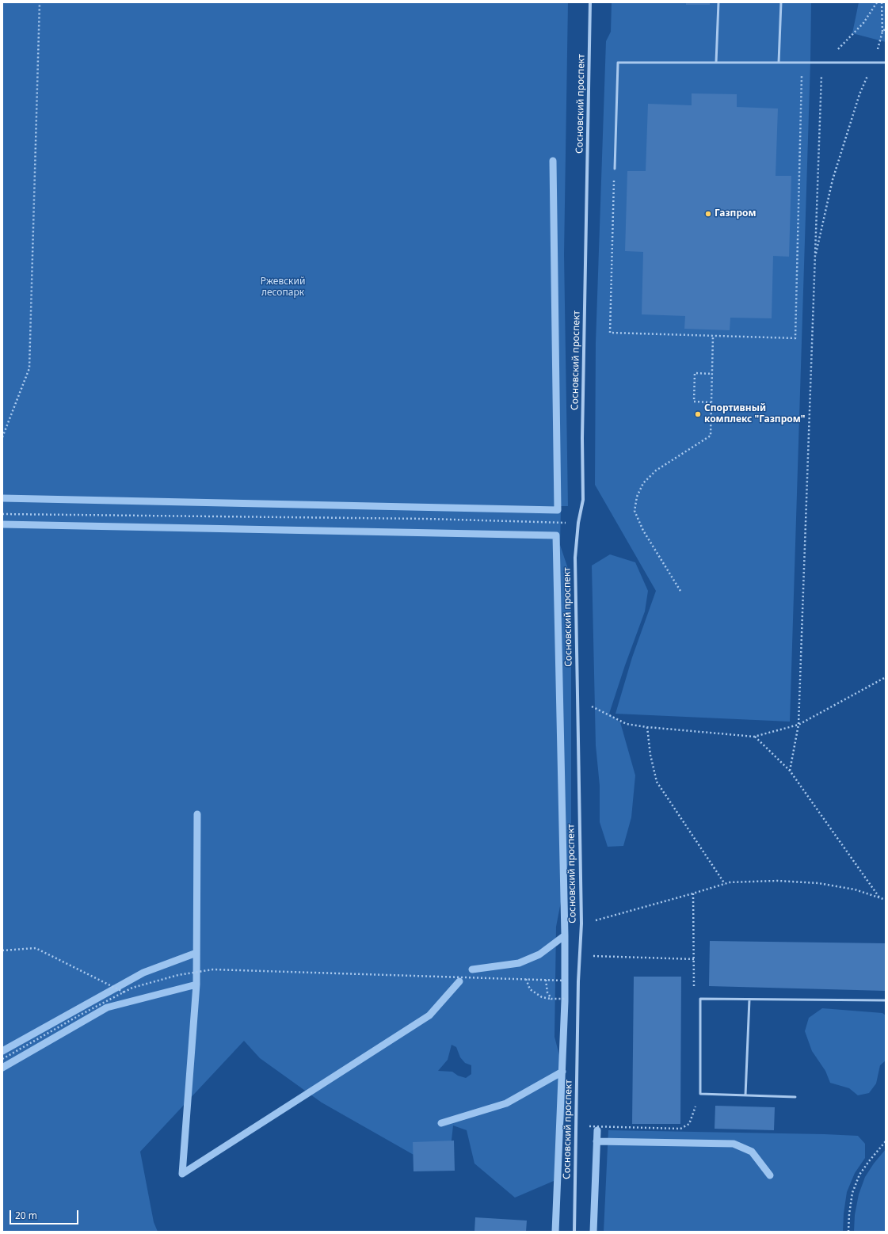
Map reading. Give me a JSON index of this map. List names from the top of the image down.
{
  "streets": {
    "street": ["Сосновский проспект"]
  },
  "parks": ["Ржевский лесопарк"],
  "places": ["Газпром", "Cпортивный комплекс \"Газпром\""],
  "scale_bar": "20 m"
}
